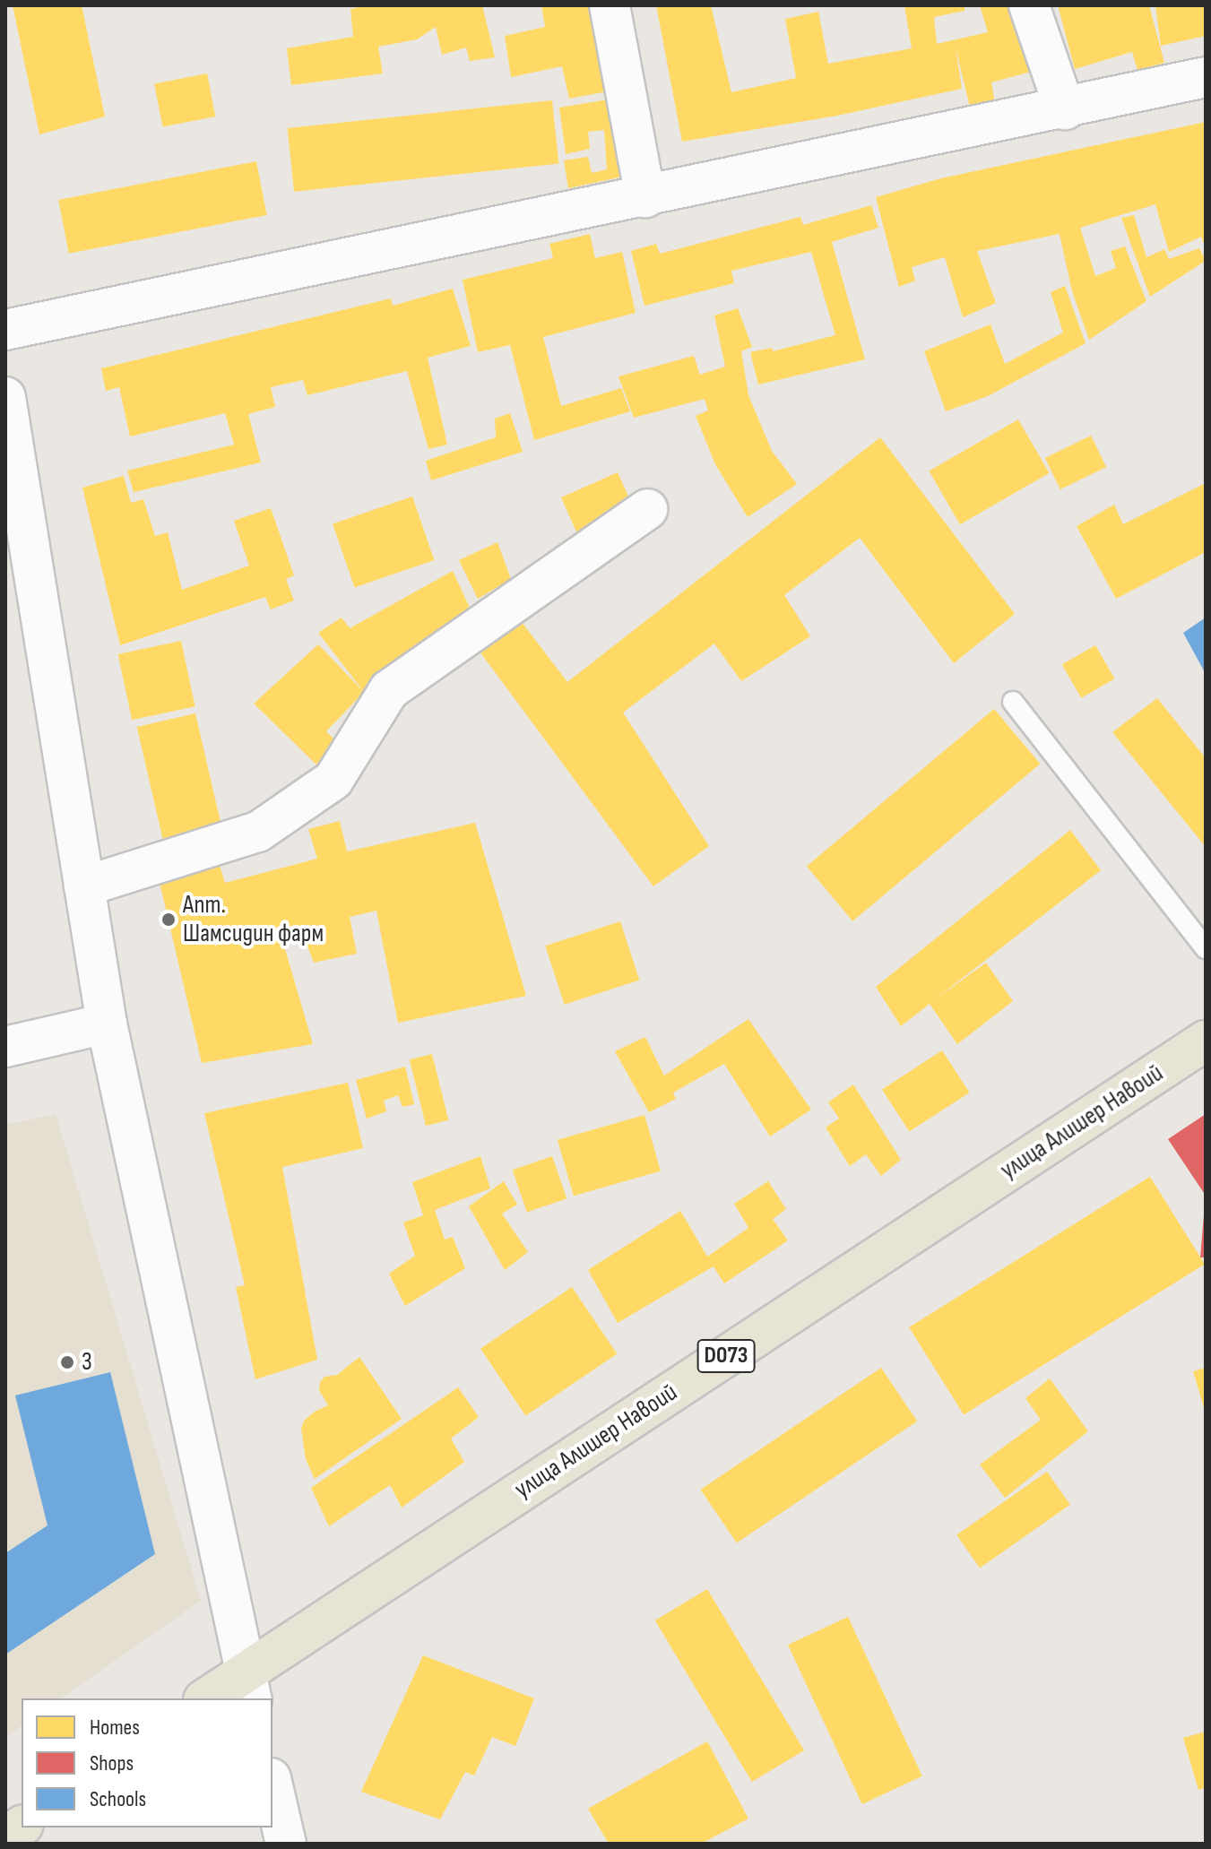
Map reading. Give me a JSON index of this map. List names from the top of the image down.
{
  "streets": {
    "main road": ["улица Алишер Навоий", "D073"]
  },
  "places": ["Апт. Шамсидин фарм", "3"],
  "legend": ["Homes", "Shops", "Schools"]
}
